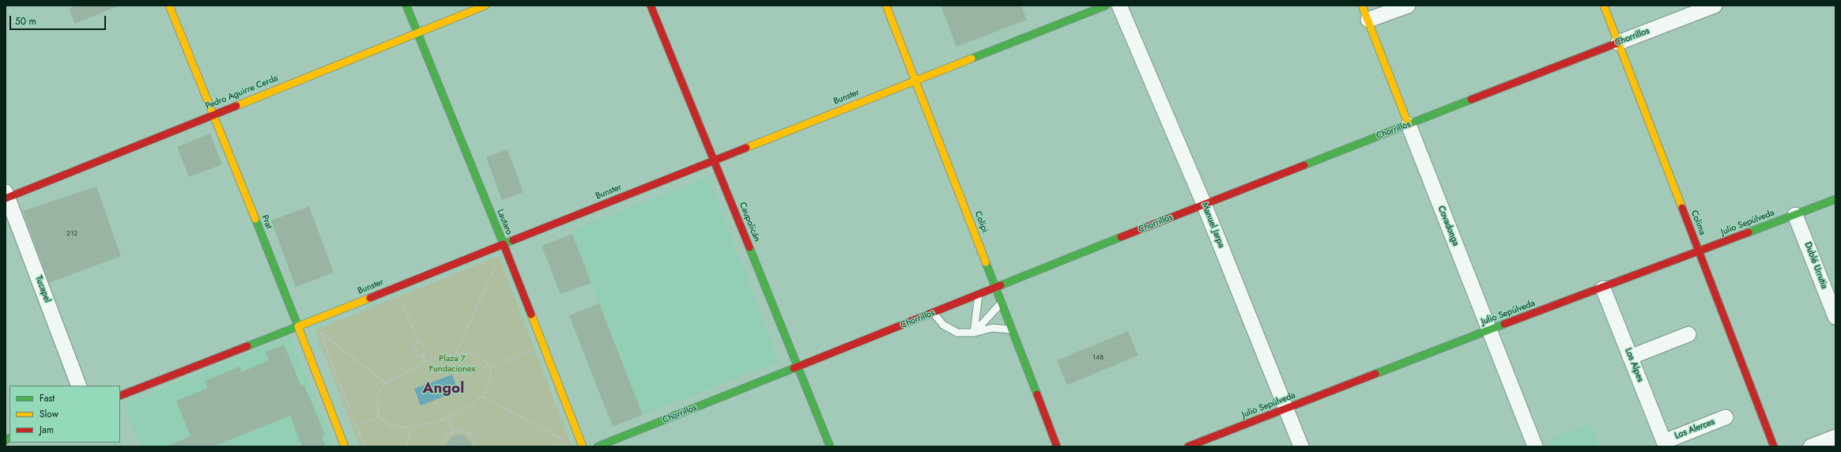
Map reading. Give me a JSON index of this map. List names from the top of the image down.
{
  "streets": {
    "main road": [
      "Chorrillos",
      "Pedro Aguirre Cerda",
      "Bunster",
      "Prat",
      "Lautaro",
      "Caupolicán",
      "Colipi",
      "Colima",
      "Julio Sepúlveda",
      "Covadonga"
    ],
    "street": [
      "Manuel Jarpa",
      "Dublé Urrutia",
      "Tucapel",
      "Los Alpes",
      "Los Alerces"
    ]
  },
  "crossings": [
    ["Chorrillos", "Caupolicán"],
    ["Chorrillos", "Colipi"],
    ["Chorrillos", "Colima"],
    ["Chorrillos", "Manuel Jarpa"],
    ["Chorrillos", "Covadonga"],
    ["Pedro Aguirre Cerda", "Prat"],
    ["Pedro Aguirre Cerda", "Lautaro"],
    ["Pedro Aguirre Cerda", "Tucapel"],
    ["Bunster", "Prat"],
    ["Bunster", "Lautaro"],
    ["Bunster", "Caupolicán"],
    ["Bunster", "Colipi"],
    ["Colima", "Julio Sepúlveda"],
    ["Julio Sepúlveda", "Manuel Jarpa"],
    ["Julio Sepúlveda", "Covadonga"],
    ["Julio Sepúlveda", "Dublé Urrutia"],
    ["Julio Sepúlveda", "Los Alpes"],
    ["Los Alpes", "Los Alerces"]
  ],
  "districts": ["Angol"],
  "parks": ["Plaza 7 Fundaciones"],
  "house_numbers": ["212", "148"],
  "legend": ["Fast", "Slow", "Jam"],
  "scale_bar": "50 m"
}
